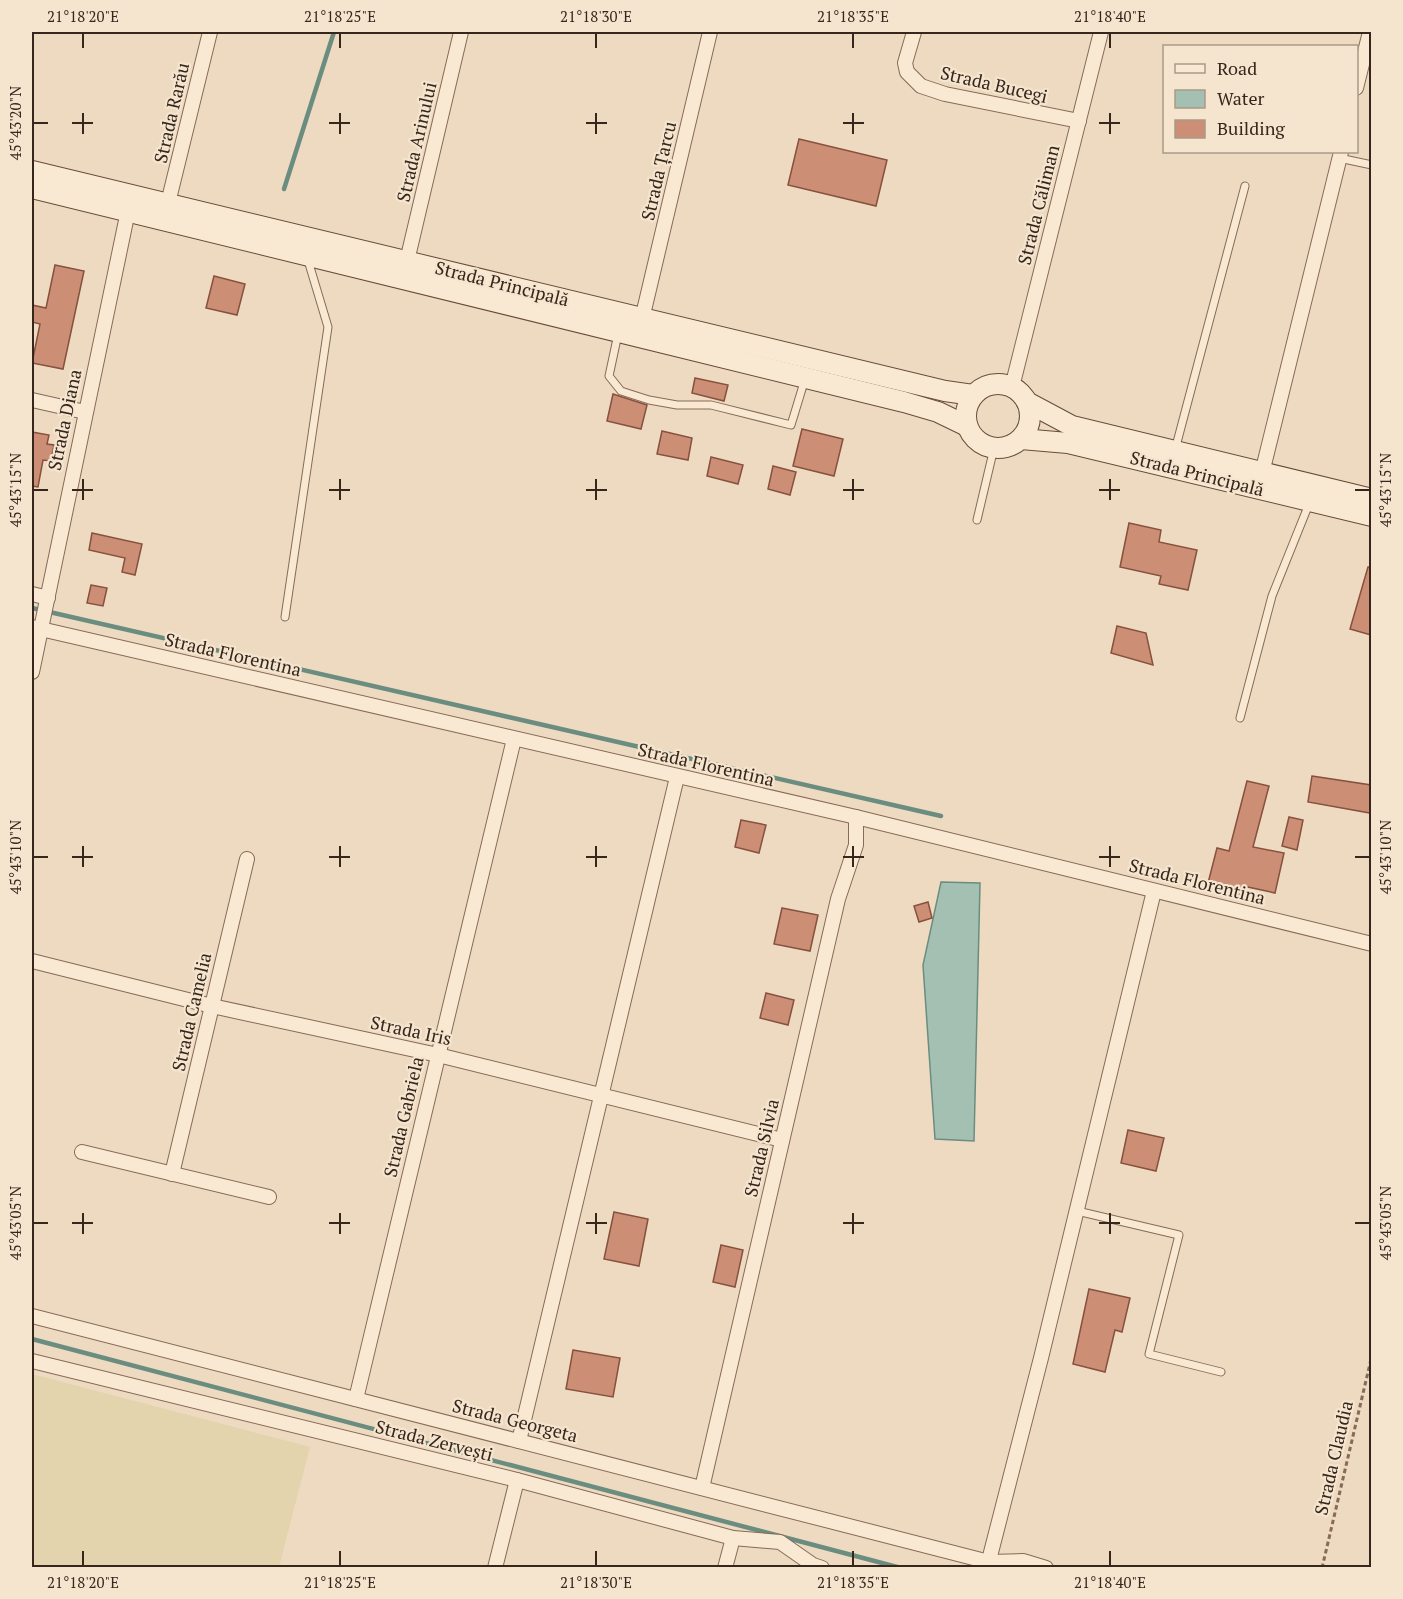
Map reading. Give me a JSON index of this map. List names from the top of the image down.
{
  "streets": {
    "main road": ["Strada Principală"],
    "street": [
      "Strada Bucegi",
      "Strada Rarău",
      "Strada Arinului",
      "Strada Țarcu",
      "Strada Căliman",
      "Strada Diana",
      "Strada Florentina",
      "Strada Camelia",
      "Strada Iris",
      "Strada Gabriela",
      "Strada Silvia",
      "Strada Georgeta",
      "Strada Zervești"
    ],
    "path": ["Strada Claudia"]
  },
  "crossings": [
    ["Strada Bucegi", "Strada Căliman"],
    ["Strada Rarău", "Strada Principală"],
    ["Strada Arinului", "Strada Principală"],
    ["Strada Țarcu", "Strada Principală"],
    ["Strada Căliman", "Strada Principală"],
    ["Strada Principală", "Strada Diana"],
    ["Strada Diana", "Strada Florentina"],
    ["Strada Florentina", "Strada Gabriela"],
    ["Strada Florentina", "Strada Silvia"],
    ["Strada Camelia", "Strada Iris"],
    ["Strada Iris", "Strada Gabriela"],
    ["Strada Iris", "Strada Silvia"],
    ["Strada Gabriela", "Strada Georgeta"],
    ["Strada Silvia", "Strada Georgeta"]
  ],
  "legend": ["Road", "Water", "Building"],
  "coordinates": [
    "21°18'20\"E",
    "21°18'25\"E",
    "21°18'30\"E",
    "21°18'35\"E",
    "21°18'40\"E",
    "45°43'20\"N",
    "45°43'15\"N",
    "45°43'10\"N",
    "45°43'05\"N"
  ]
}
